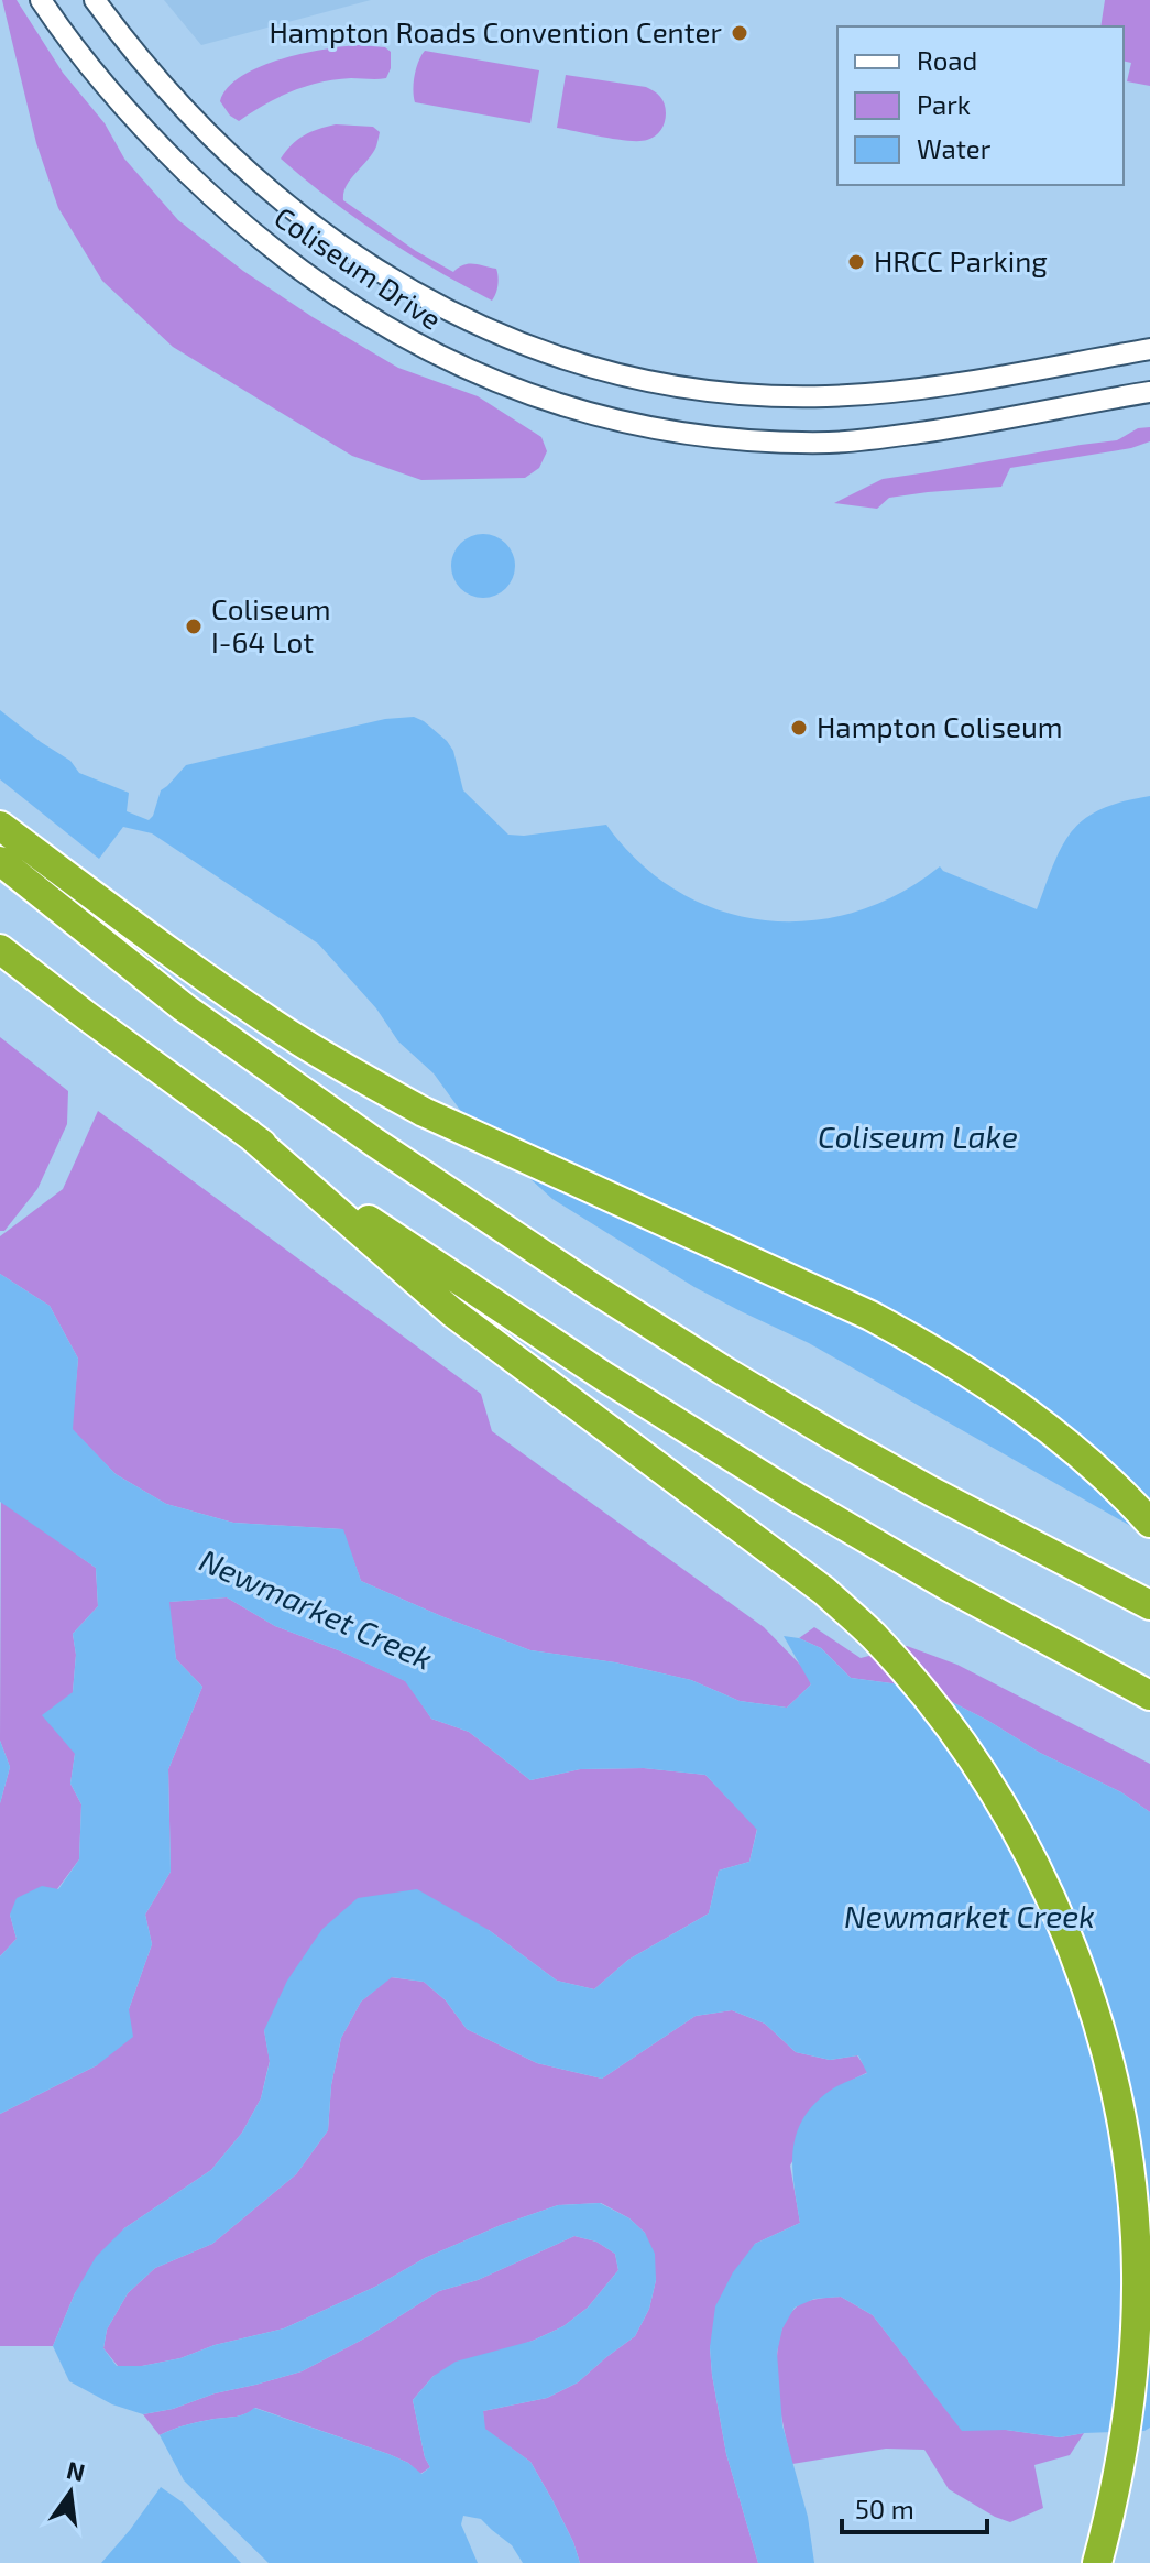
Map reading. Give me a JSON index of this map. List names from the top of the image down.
{
  "streets": {
    "street": ["Coliseum Drive"]
  },
  "water": ["Coliseum Lake", "Newmarket Creek"],
  "places": [
    "Hampton Roads Convention Center",
    "HRCC Parking",
    "Coliseum I-64 Lot",
    "Hampton Coliseum"
  ],
  "legend": ["Road", "Park", "Water"],
  "scale_bar": "50 m",
  "north": "top"
}
